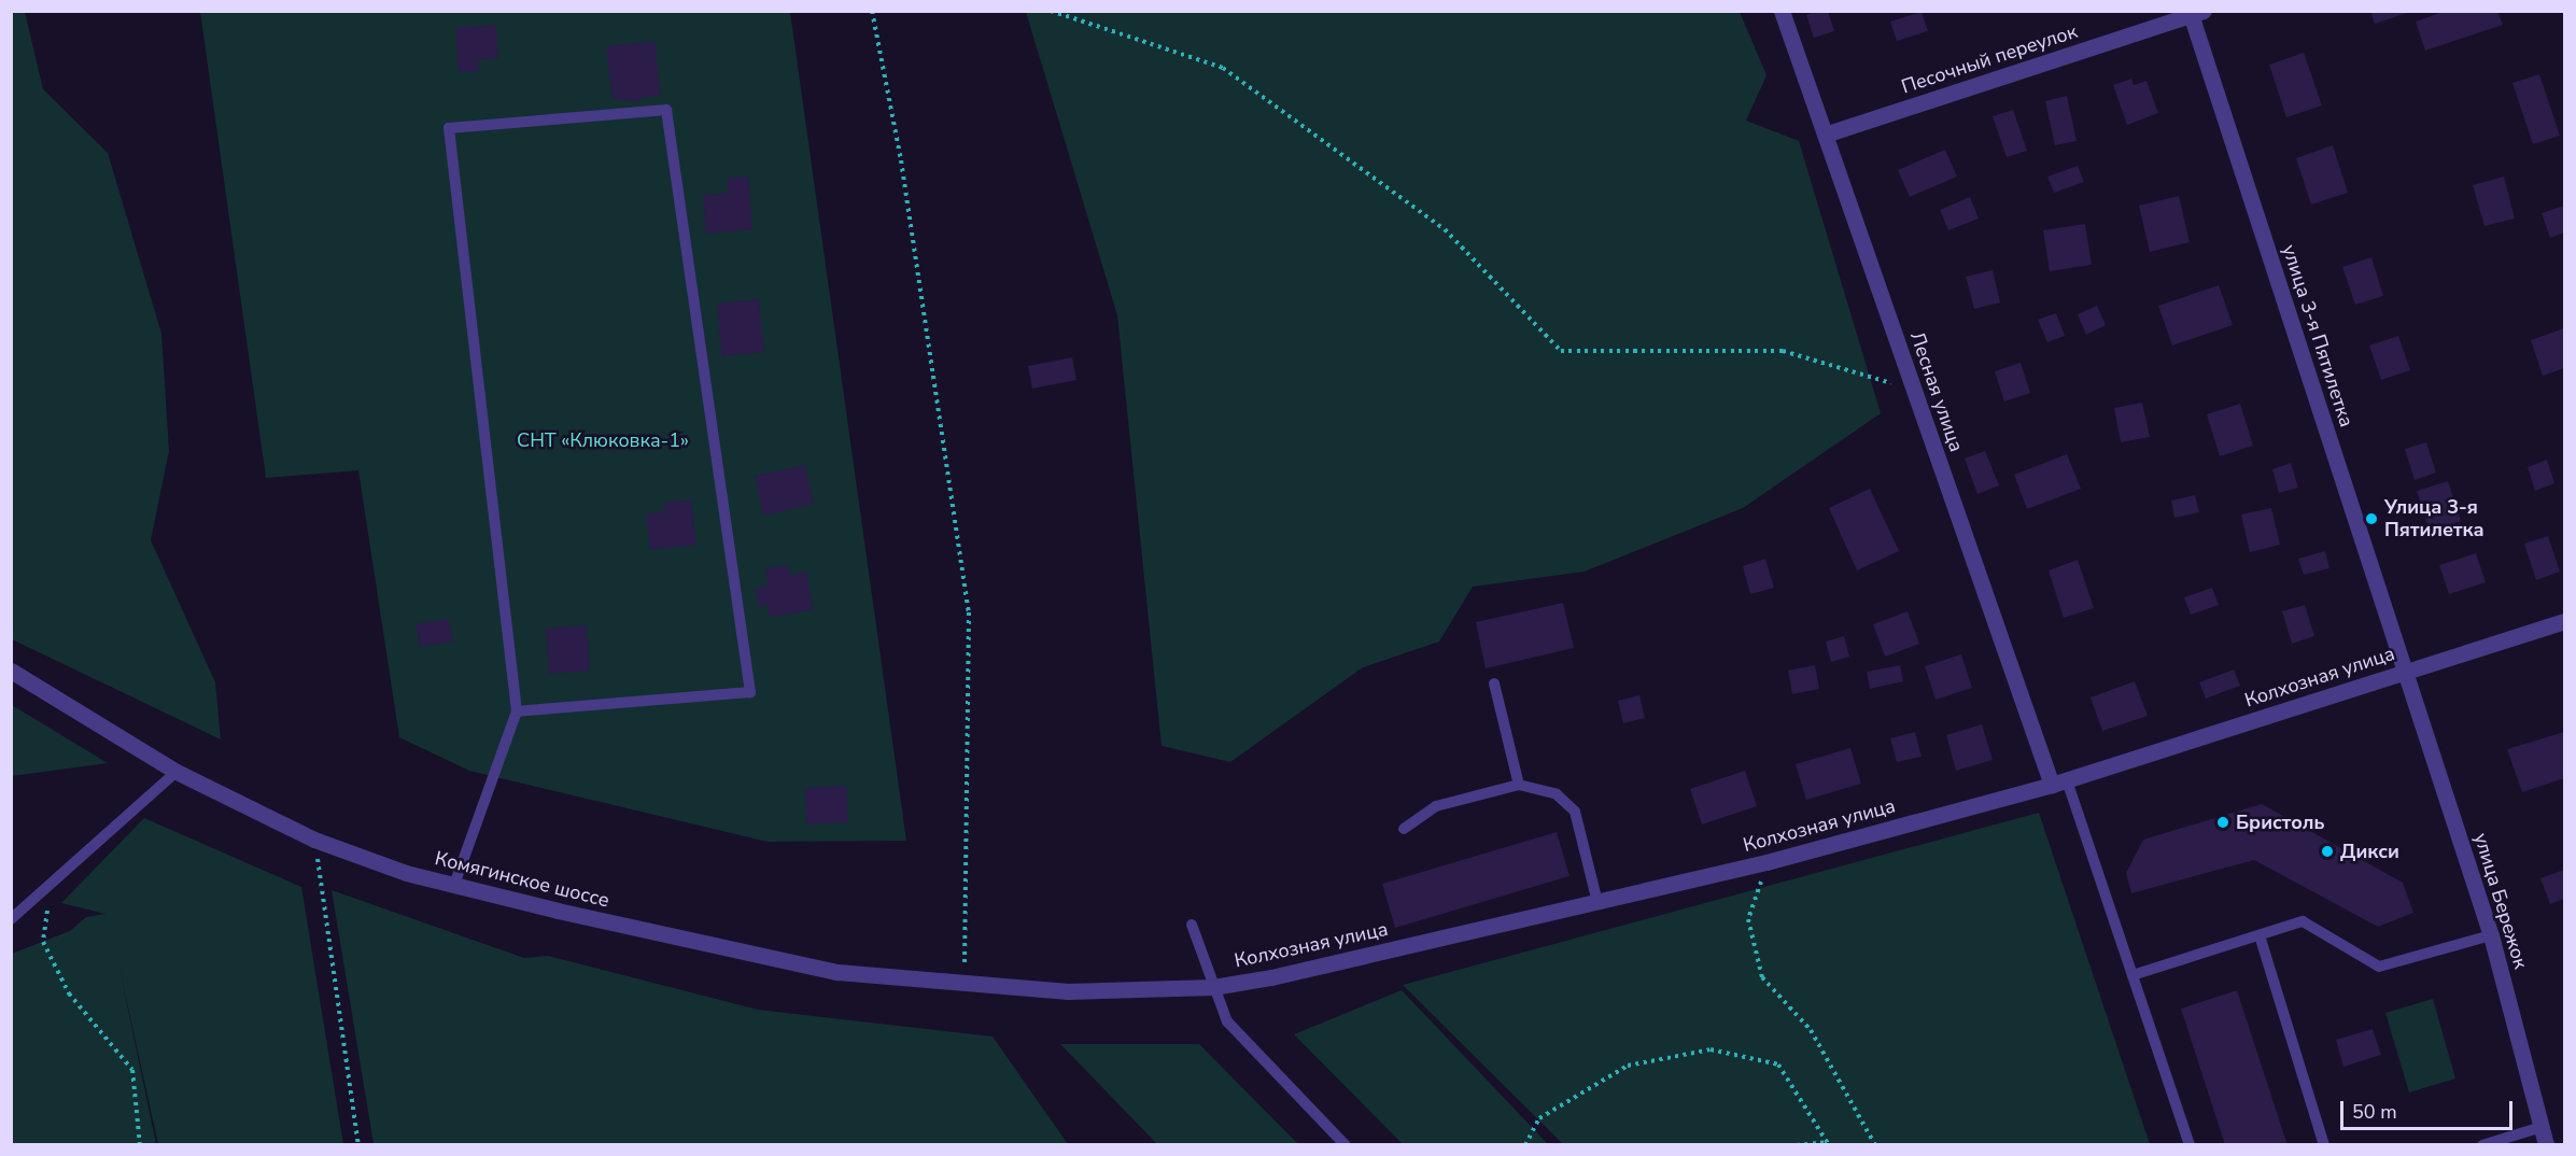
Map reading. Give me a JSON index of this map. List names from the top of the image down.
{
  "streets": {
    "street": [
      "Песочный переулок",
      "улица 3-я Пятилетка",
      "Лесная улица",
      "Колхозная улица",
      "Комягинское шоссе",
      "улица Бережок"
    ]
  },
  "crossings": [
    ["Песочный переулок", "улица 3-я Пятилетка"],
    ["Песочный переулок", "Лесная улица"],
    ["улица 3-я Пятилетка", "Колхозная улица"],
    ["улица 3-я Пятилетка", "улица Бережок"],
    ["Лесная улица", "Колхозная улица"],
    ["Колхозная улица", "Комягинское шоссе"],
    ["Колхозная улица", "улица Бережок"]
  ],
  "parks": ["СНТ «Клюковка-1»"],
  "places": ["Улица 3-я Пятилетка", "Бристоль", "Дикси"],
  "scale_bar": "50 m"
}
